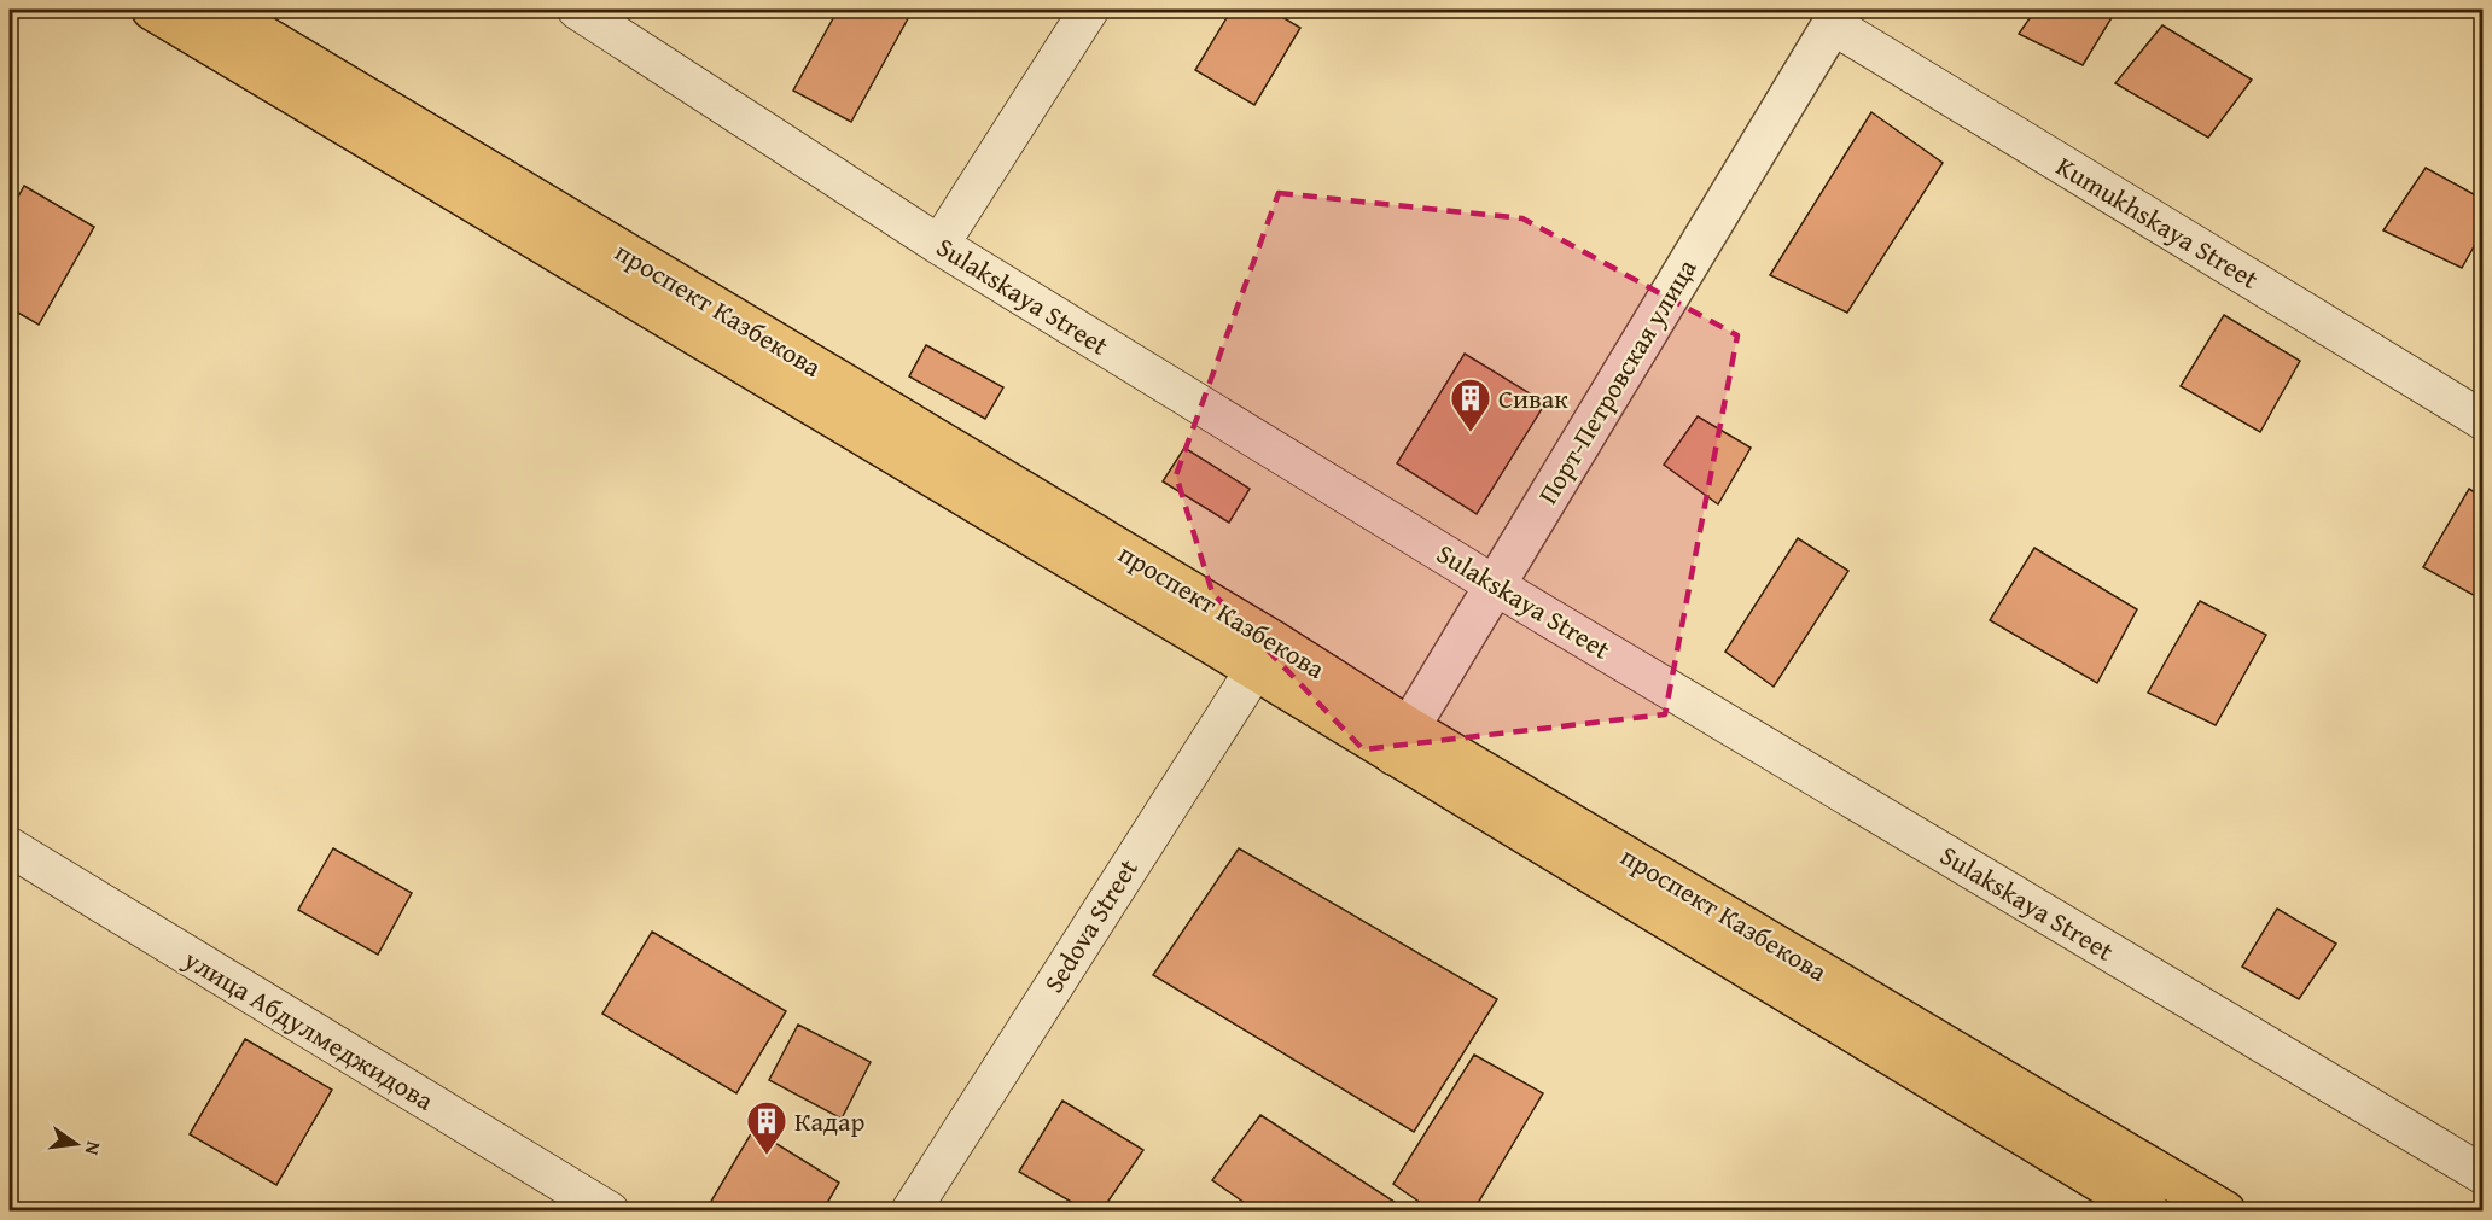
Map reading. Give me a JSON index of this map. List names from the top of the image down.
{
  "streets": {
    "highway": ["проспект Казбекова"],
    "street": [
      "Kumukhskaya Street",
      "Sulakskaya Street",
      "Порт-Петровская улица",
      "Sedova Street",
      "улица Абдулмеджидова"
    ]
  },
  "crossings": [
    ["Kumukhskaya Street", "Порт-Петровская улица"],
    ["Sulakskaya Street", "Порт-Петровская улица"],
    ["проспект Казбекова", "Порт-Петровская улица"],
    ["проспект Казбекова", "Sedova Street"]
  ],
  "places": {
    "building": ["Сивак", "Кадар"]
  },
  "north": "right"
}
